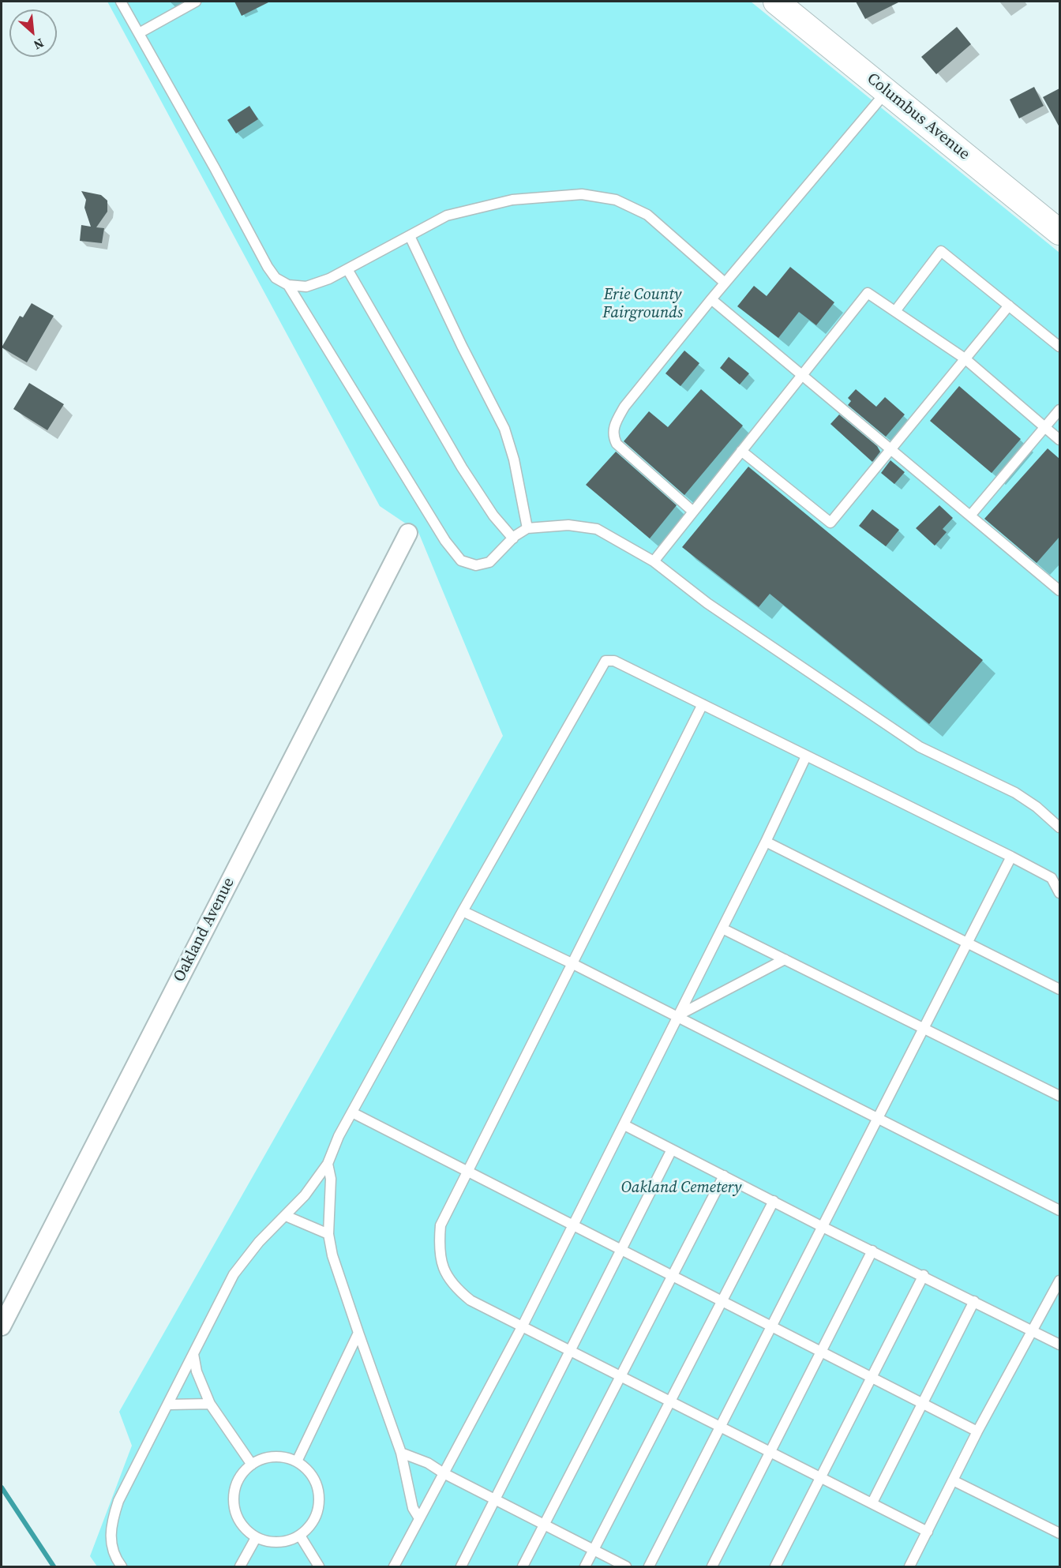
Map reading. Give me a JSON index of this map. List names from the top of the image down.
{
  "streets": {
    "main road": ["Columbus Avenue"],
    "street": ["Oakland Avenue"]
  },
  "parks": ["Erie County Fairgrounds", "Oakland Cemetery"],
  "north": "bottom right"
}
